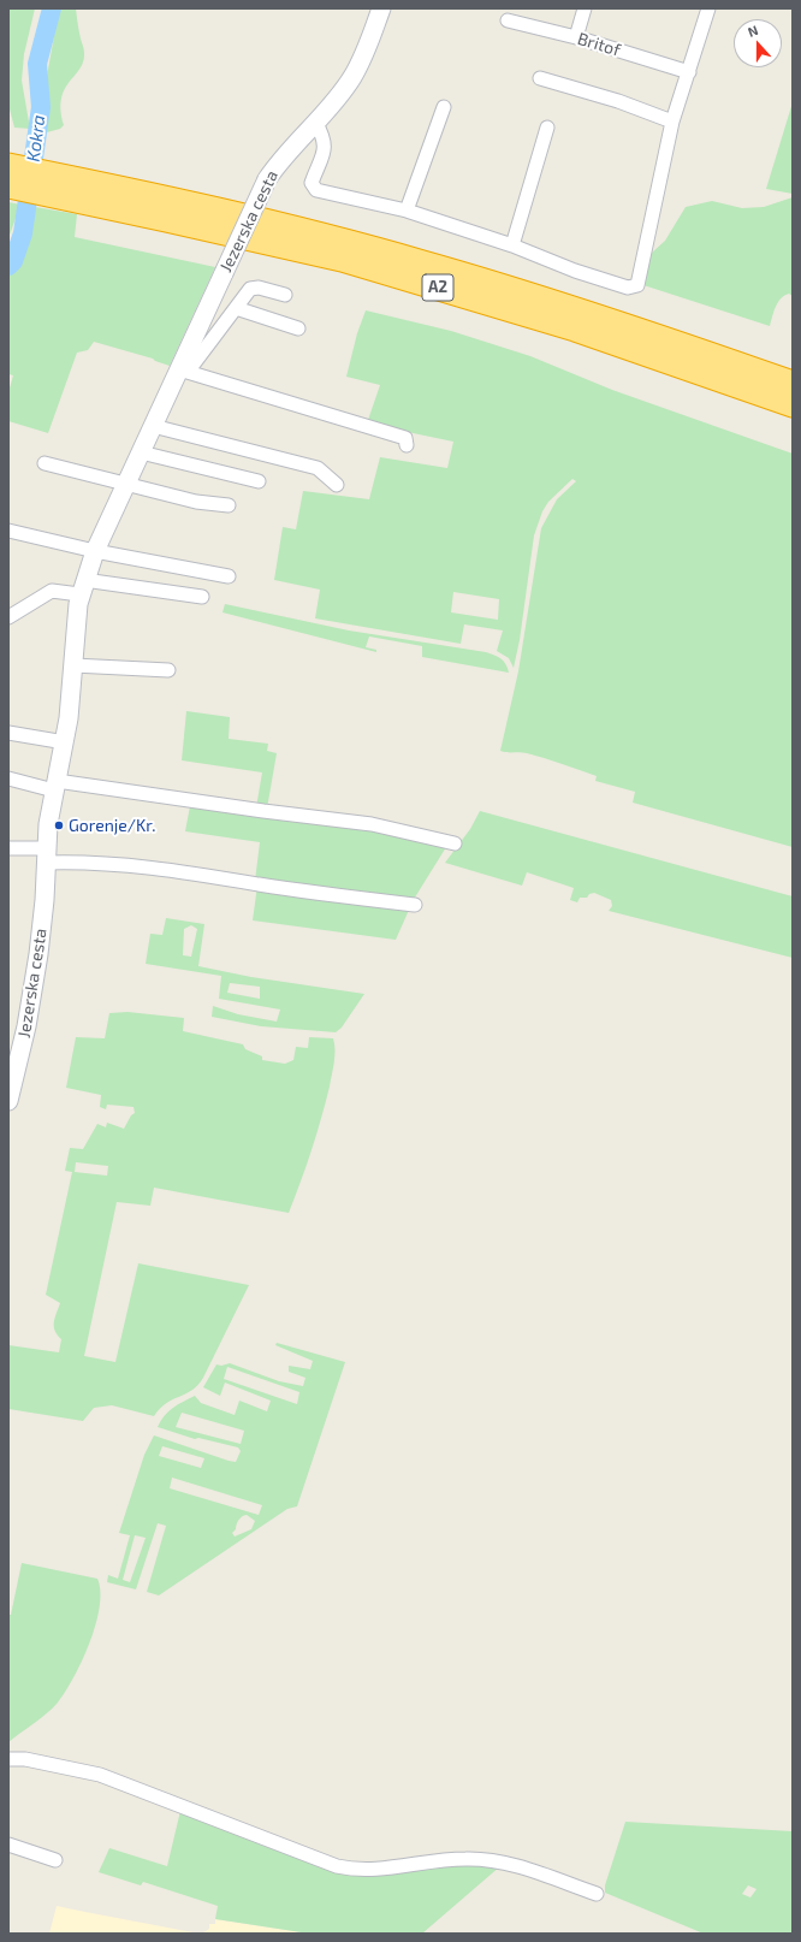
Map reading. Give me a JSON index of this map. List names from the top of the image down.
{
  "streets": {
    "highway": ["A2"],
    "street": ["Britof", "Jezerska cesta"]
  },
  "water": ["Kokra"],
  "places": ["Gorenje/Kr."],
  "north": "top"
}
